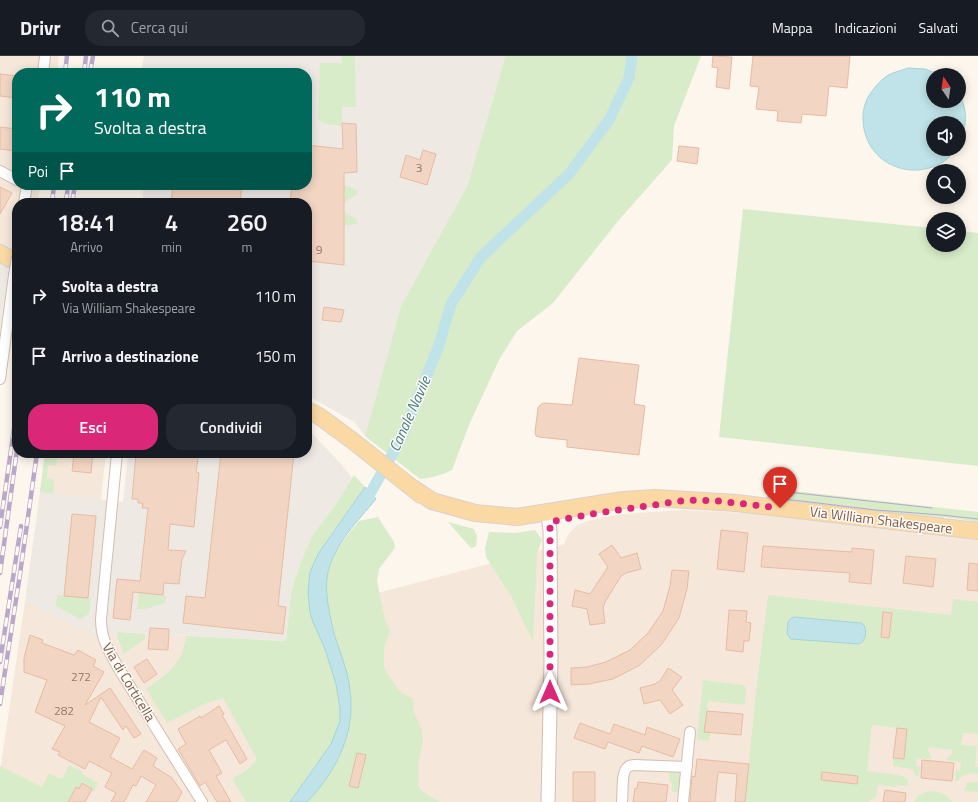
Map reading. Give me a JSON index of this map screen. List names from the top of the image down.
{
  "streets": {
    "main road": ["Via William Shakespeare"],
    "street": ["Via di Corticella"]
  },
  "water": ["Canale Navile"],
  "house_numbers": [
    "3",
    "9",
    "272",
    "282"
  ],
  "north": "top",
  "page": {
    "header": "Drivr",
    "search": "Cerca qui",
    "nav": ["Mappa", "Indicazioni", "Salvati"],
    "turn": ["110 m", "Svolta a destra"],
    "then": "Poi",
    "eta": [
      "18:41",
      "Arrivo",
      "4",
      "min",
      "260",
      "m"
    ],
    "list": [
      {
        "name": "Svolta a destra",
        "note": "Via William Shakespeare",
        "value": "110 m"
      },
      {
        "name": "Arrivo a destinazione",
        "value": "150 m"
      }
    ],
    "buttons": ["Esci", "Condividi"]
  }
}
